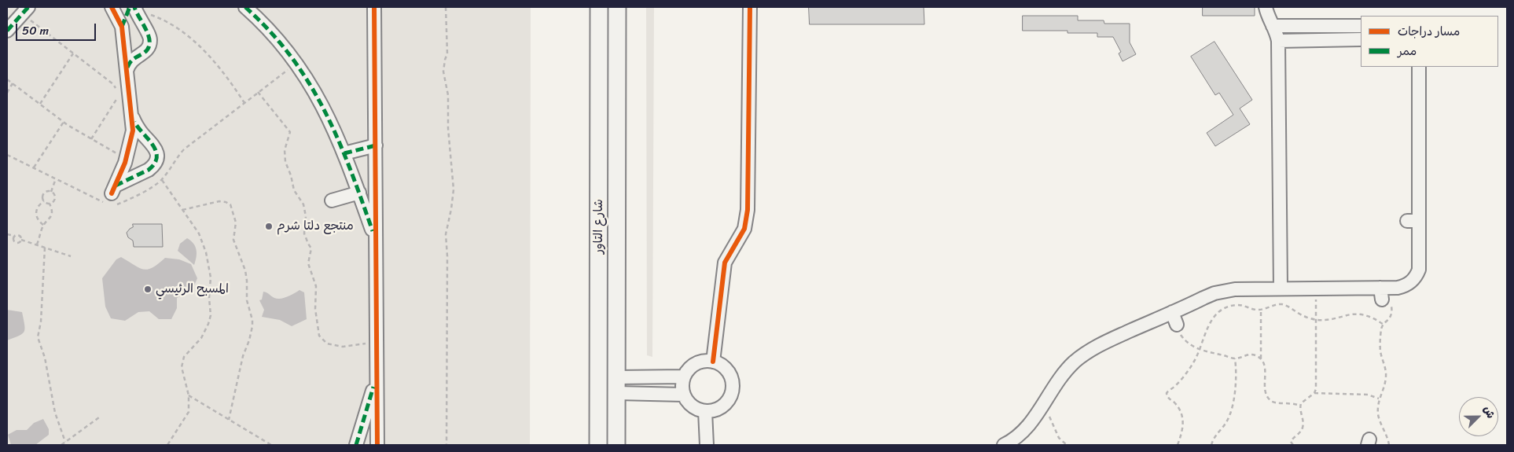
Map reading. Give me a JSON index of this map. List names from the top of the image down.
{
  "streets": {
    "main road": ["شارع التاور"]
  },
  "places": ["منتجع دلتا شرم", "المسبح الرئيسي"],
  "legend": ["مسار دراجات", "ممر"],
  "scale_bar": "50 m",
  "north": "top right"
}
